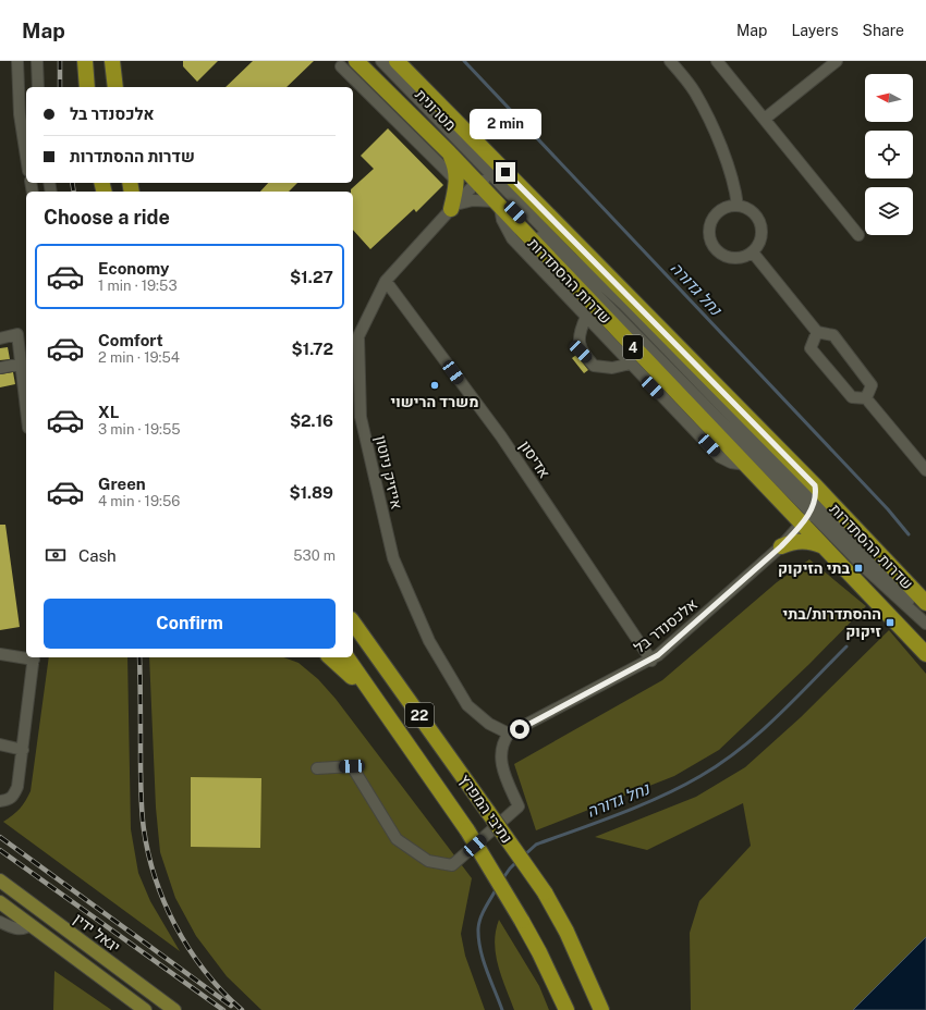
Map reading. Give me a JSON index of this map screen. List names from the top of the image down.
{
  "streets": {
    "highway": [
      "שדרות ההסתדרות",
      "4",
      "22",
      "נתיבי המפרץ"
    ],
    "main road": ["יגאל ידין"],
    "street": [
      "מטרונית",
      "אדיסון",
      "אייזיק ניוטון",
      "אלכסנדר בל"
    ]
  },
  "crossings": [
    ["מטרונית", "שדרות ההסתדרות"],
    ["מטרונית", "אייזיק ניוטון"],
    ["מטרונית", "אלכסנדר בל"],
    ["שדרות ההסתדרות", "אייזיק ניוטון"],
    ["שדרות ההסתדרות", "אלכסנדר בל"],
    ["אדיסון", "אייזיק ניוטון"],
    ["אדיסון", "אלכסנדר בל"],
    ["אייזיק ניוטון", "אלכסנדר בל"]
  ],
  "water": ["נחל גדורה"],
  "places": {
    "other": ["משרד הרישוי"],
    "transit": ["בתי הזיקוק", "ההסתדרות/בתי זיקוק"]
  },
  "north": "left",
  "page": {
    "header": "Map",
    "nav": ["Map", "Layers", "Share"],
    "banner": ["אלכסנדר בל", "שדרות ההסתדרות"],
    "bubble": "2 min",
    "heading": "Choose a ride",
    "list": [
      {
        "name": "Economy",
        "note": "1 min · 19:53",
        "value": "$1.27"
      },
      {
        "name": "Comfort",
        "note": "2 min · 19:54",
        "value": "$1.72"
      },
      {
        "name": "XL",
        "note": "3 min · 19:55",
        "value": "$2.16"
      },
      {
        "name": "Green",
        "note": "4 min · 19:56",
        "value": "$1.89"
      }
    ],
    "pay": ["Cash", "530 m"],
    "buttons": "Confirm"
  }
}
